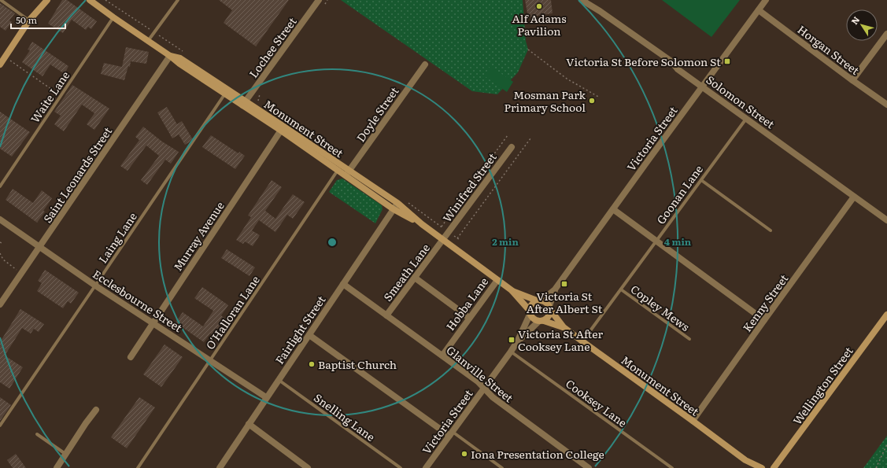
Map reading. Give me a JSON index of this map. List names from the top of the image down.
{
  "streets": {
    "street": [
      "Lochee Street",
      "Horgan Street",
      "Solomon Street",
      "Doyle Street",
      "Monument Street",
      "Victoria Street",
      "Saint Leonards Street",
      "Winifred Street",
      "Murray Avenue",
      "Smeath Lane",
      "Ecclesbourne Street",
      "Kenny Street",
      "Hobba Lane",
      "Fairlight Street",
      "Glanville Street",
      "Wellington Street"
    ],
    "lane": [
      "Waite Lane",
      "Goonan Lane",
      "Laing Lane",
      "Copley Mews",
      "O'Halloran Lane",
      "Cooksey Lane",
      "Snelling Lane"
    ]
  },
  "crossings": [
    ["Lochee Street", "Monument Street"],
    ["Horgan Street", "Victoria Street"],
    ["Waite Lane", "Monument Street"],
    ["Solomon Street", "Victoria Street"],
    ["Solomon Street", "Goonan Lane"],
    ["Solomon Street", "Kenny Street"],
    ["Doyle Street", "Monument Street"],
    ["Monument Street", "Victoria Street"],
    ["Monument Street", "Saint Leonards Street"],
    ["Monument Street", "Winifred Street"],
    ["Monument Street", "Goonan Lane"],
    ["Monument Street", "Murray Avenue"],
    ["Monument Street", "Laing Lane"],
    ["Monument Street", "Smeath Lane"],
    ["Monument Street", "Kenny Street"],
    ["Monument Street", "Hobba Lane"],
    ["Monument Street", "O'Halloran Lane"],
    ["Monument Street", "Fairlight Street"],
    ["Victoria Street", "Glanville Street"],
    ["Victoria Street", "Cooksey Lane"],
    ["Saint Leonards Street", "Ecclesbourne Street"],
    ["Winifred Street", "Smeath Lane"],
    ["Goonan Lane", "Copley Mews"],
    ["Murray Avenue", "Ecclesbourne Street"],
    ["Laing Lane", "Ecclesbourne Street"],
    ["Smeath Lane", "Glanville Street"],
    ["Ecclesbourne Street", "O'Halloran Lane"],
    ["Ecclesbourne Street", "Fairlight Street"],
    ["Hobba Lane", "Glanville Street"],
    ["Fairlight Street", "Glanville Street"],
    ["Fairlight Street", "Snelling Lane"]
  ],
  "places": {
    "other": [
      "Alf Adams Pavilion",
      "Mosman Park Primary School",
      "Baptist Church",
      "Iona Presentation College"
    ],
    "transit": ["Victoria St Before Solomon St", "Victoria St After Albert St", "Victoria St After Cooksey Lane"]
  },
  "scale_bar": "50 m",
  "north": "top left",
  "rings": ["2 min", "4 min"]
}
